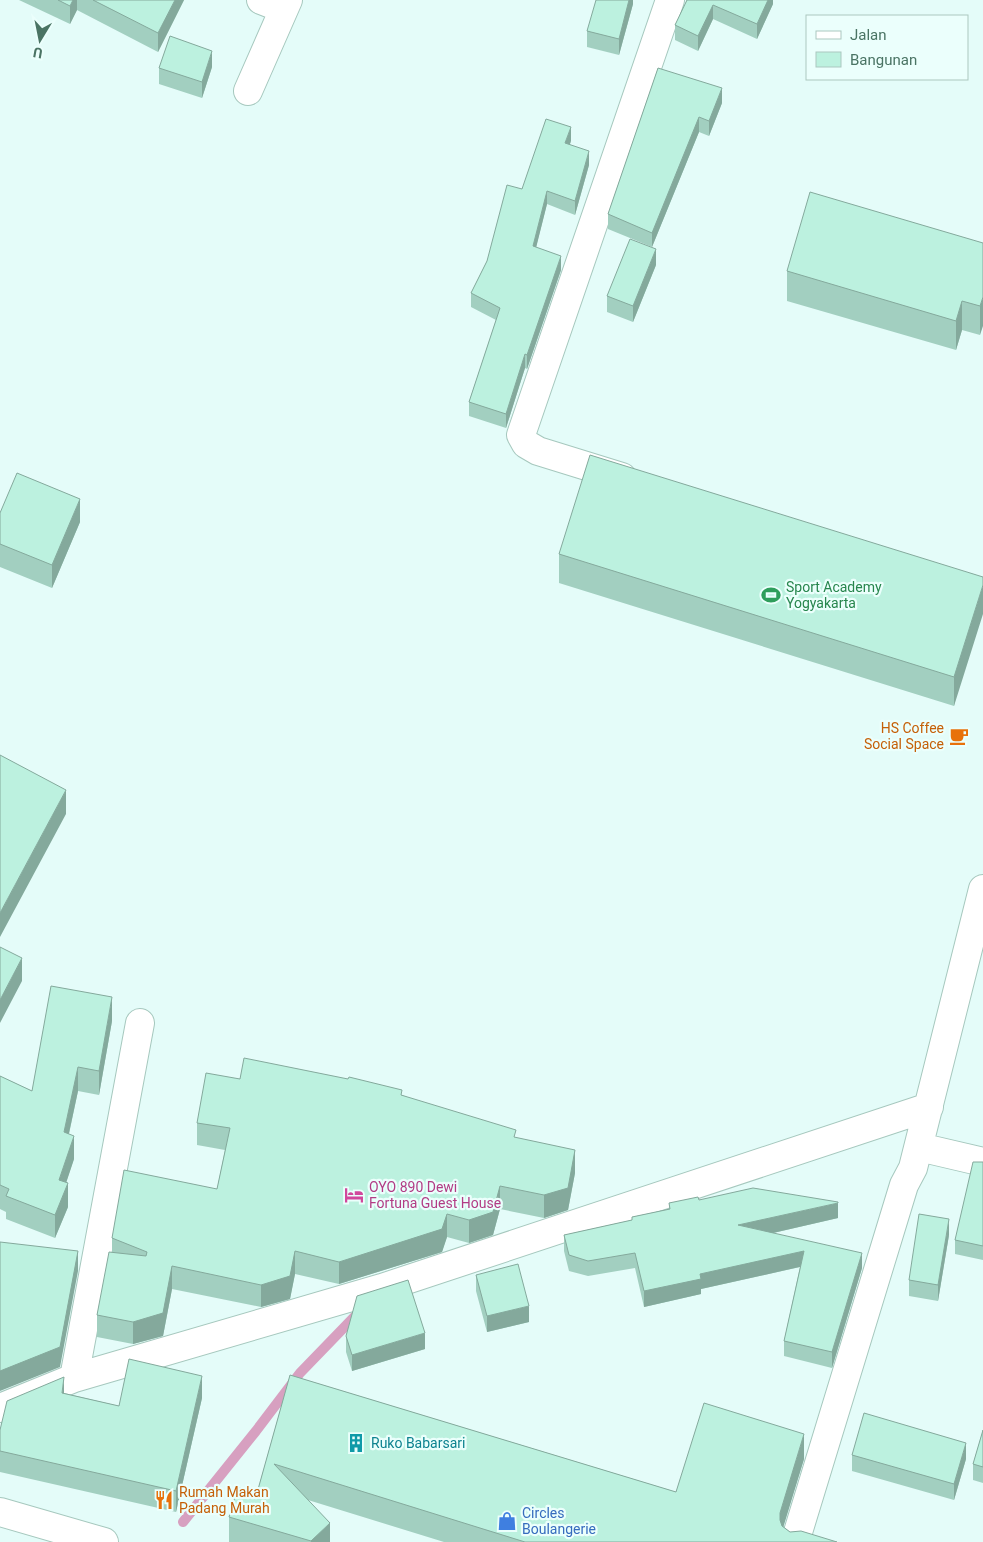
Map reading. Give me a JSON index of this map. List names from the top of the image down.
{
  "places": {
    "sports": ["Sport Academy Yogyakarta"],
    "cafe": ["HS Coffee Social Space"],
    "hotel": ["OYO 890 Dewi Fortuna Guest House"],
    "building": ["Ruko Babarsari"],
    "restaurant": ["Rumah Makan Padang Murah"],
    "shop": ["Circles Boulangerie"]
  },
  "legend": ["Jalan", "Bangunan"],
  "north": "bottom"
}
